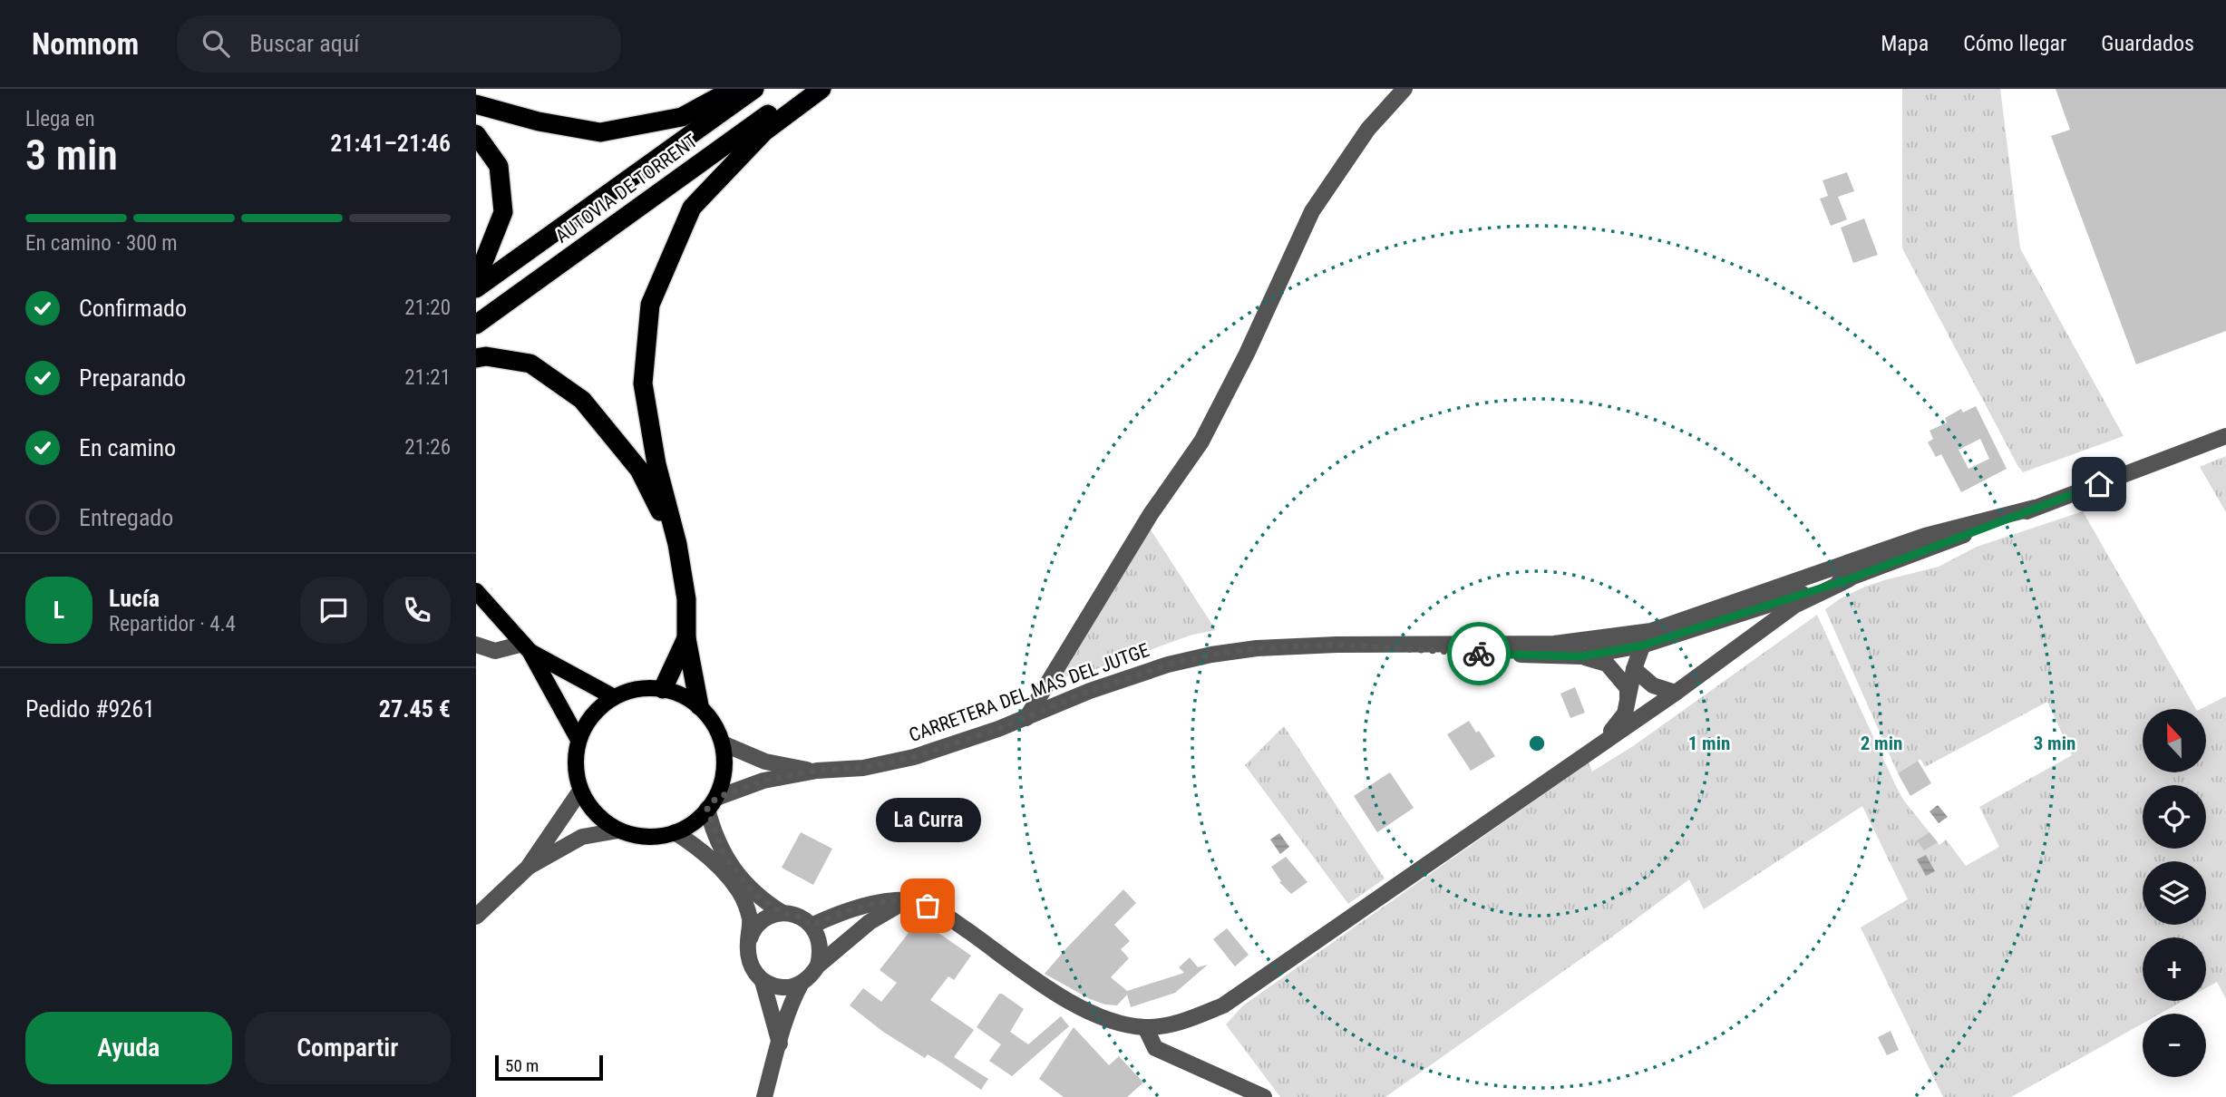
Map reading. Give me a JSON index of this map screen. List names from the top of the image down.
{
  "streets": {
    "highway": ["AUTOVIA DE TORRENT"],
    "street": ["CARRETERA DEL MAS DEL JUTGE"]
  },
  "places": ["La Curra"],
  "scale_bar": "50 m",
  "north": "top",
  "page": {
    "header": "Nomnom",
    "search": "Buscar aquí",
    "nav": ["Mapa", "Cómo llegar", "Guardados"],
    "heading": ["3 min", "Llega en", "21:41–21:46"],
    "panel": [
      "Lucía",
      "Repartidor · 4.4",
      "Pedido #9261",
      "27.45 €"
    ],
    "bar": "En camino · 300 m",
    "list": [
      ["Confirmado", "21:20"],
      ["Preparando", "21:21"],
      ["En camino", "21:26"],
      "Entregado"
    ],
    "round": "L",
    "map_buttons": ["+", "−"],
    "bubble": "La Curra",
    "buttons": ["Ayuda", "Compartir"],
    "scale": "50 m"
  },
  "rings": ["1 min", "2 min", "3 min"]
}
